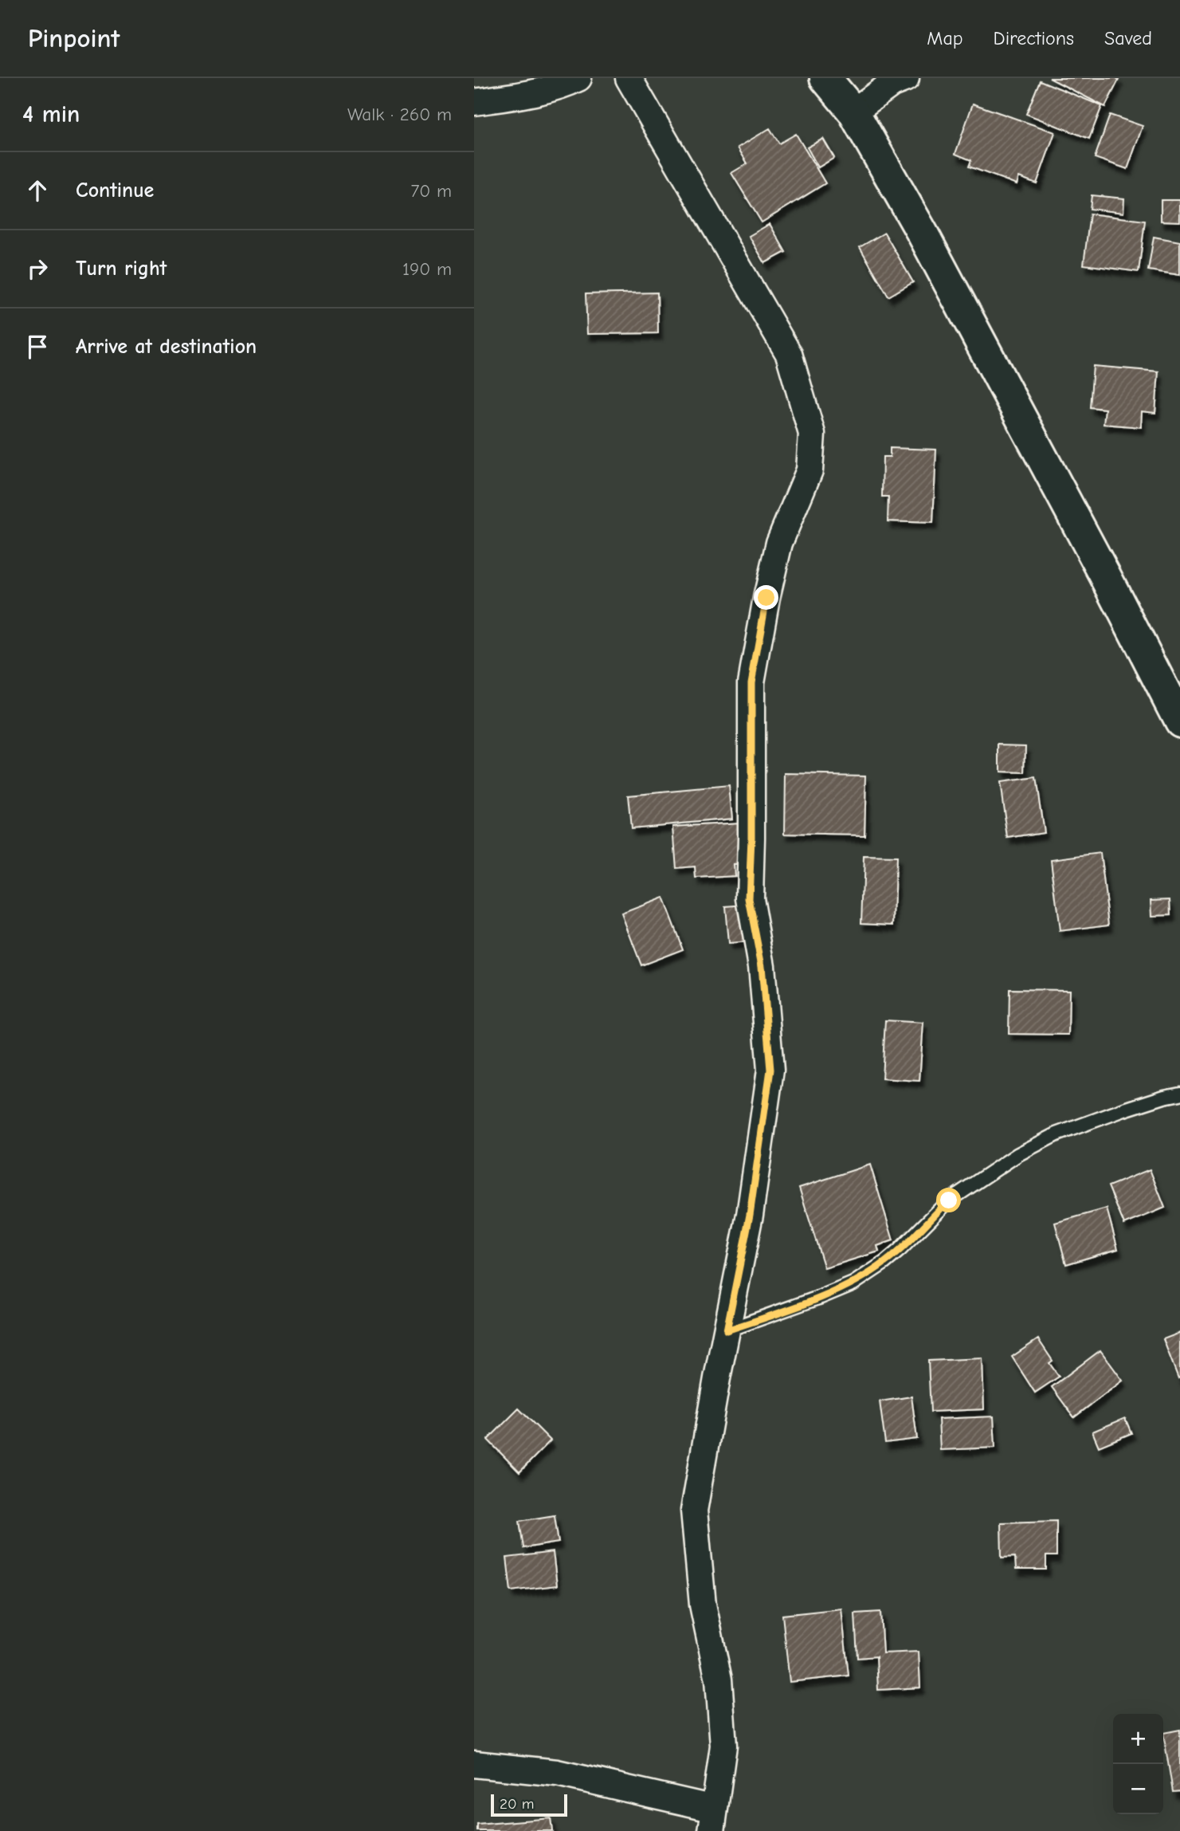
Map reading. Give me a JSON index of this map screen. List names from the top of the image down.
{
  "scale_bar": "20 m",
  "page": {
    "header": "Pinpoint",
    "nav": ["Map", "Directions", "Saved"],
    "heading": ["4 min", "Walk · 260 m"],
    "list": [
      ["Continue", "70 m"],
      ["Turn right", "190 m"],
      "Arrive at destination"
    ],
    "map_buttons": ["+", "−"],
    "scale": "20 m"
  }
}
